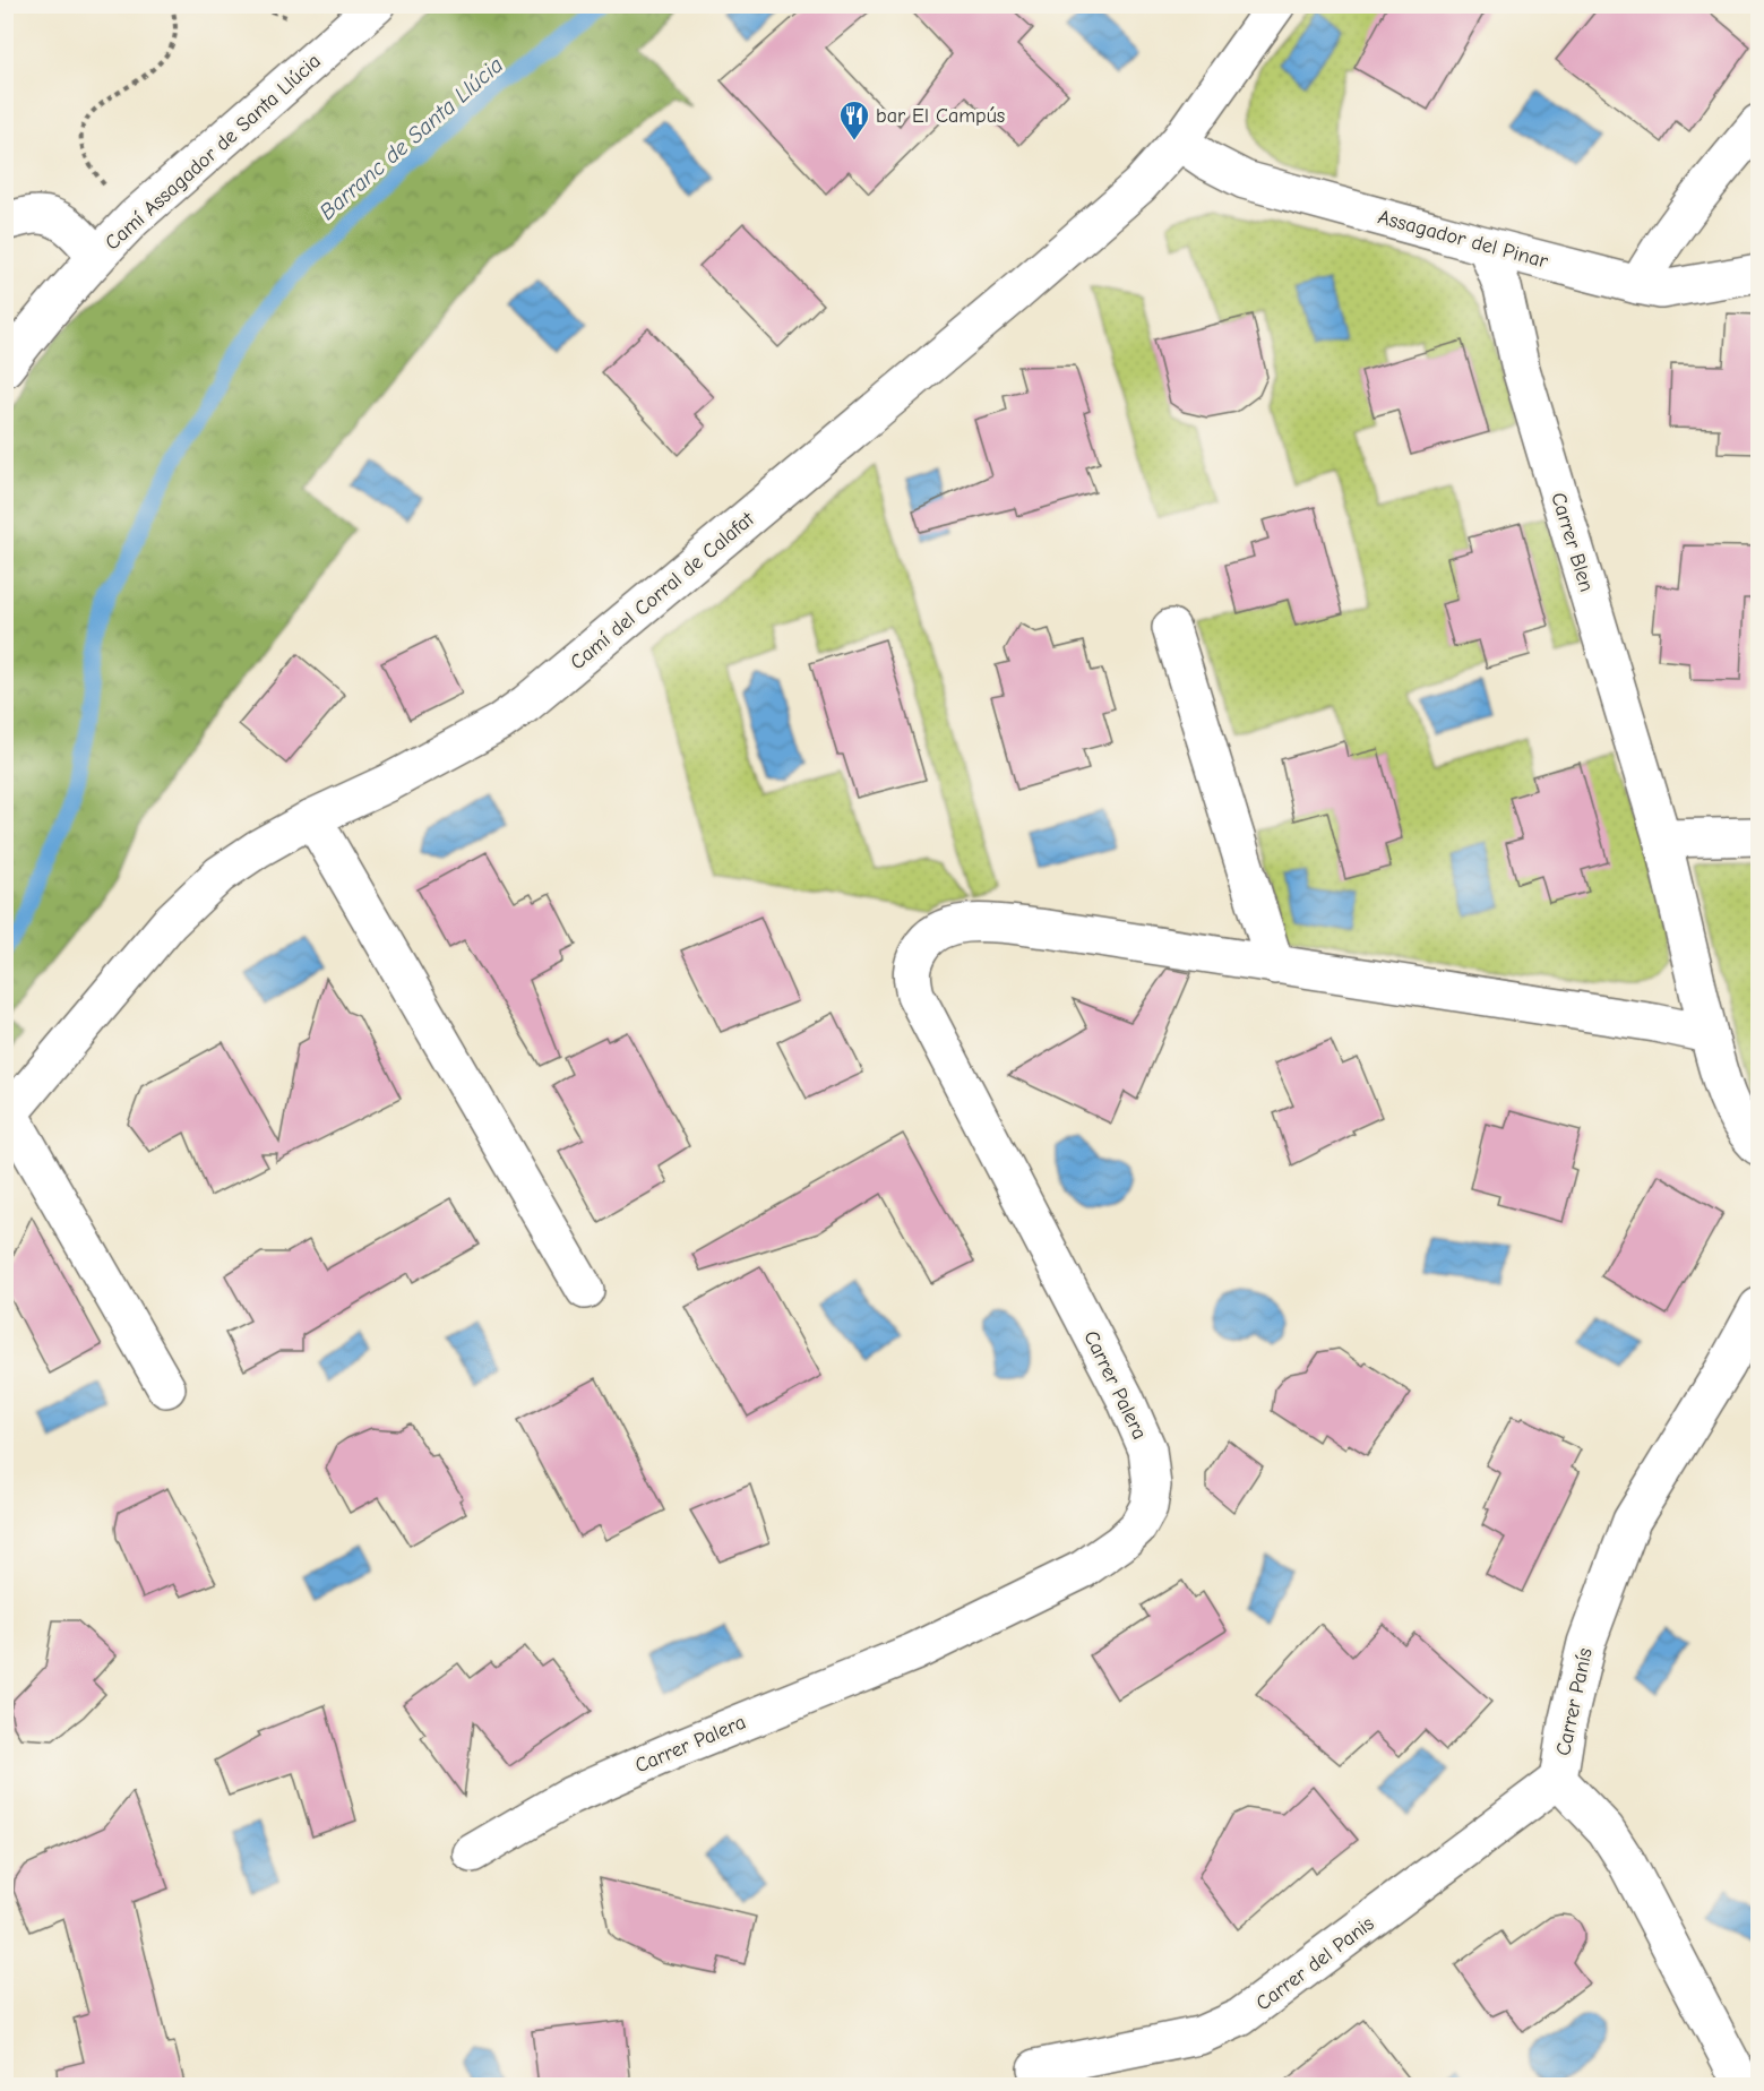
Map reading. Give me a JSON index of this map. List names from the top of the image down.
{
  "streets": {
    "street": [
      "Camí Assagador de Santa Llúcia",
      "Assagador del Pinar",
      "Carrer Blen",
      "Camí del Corral de Calafat",
      "Carrer Palera",
      "Carrer Panís",
      "Carrer del Panis"
    ]
  },
  "crossings": [
    ["Assagador del Pinar", "Carrer Blen"],
    ["Assagador del Pinar", "Camí del Corral de Calafat"],
    ["Carrer Blen", "Carrer Palera"],
    ["Carrer Panís", "Carrer del Panis"]
  ],
  "water": ["Barranc de Santa Llúcia"],
  "places": {
    "restaurant": ["bar El Campús"]
  }
}
